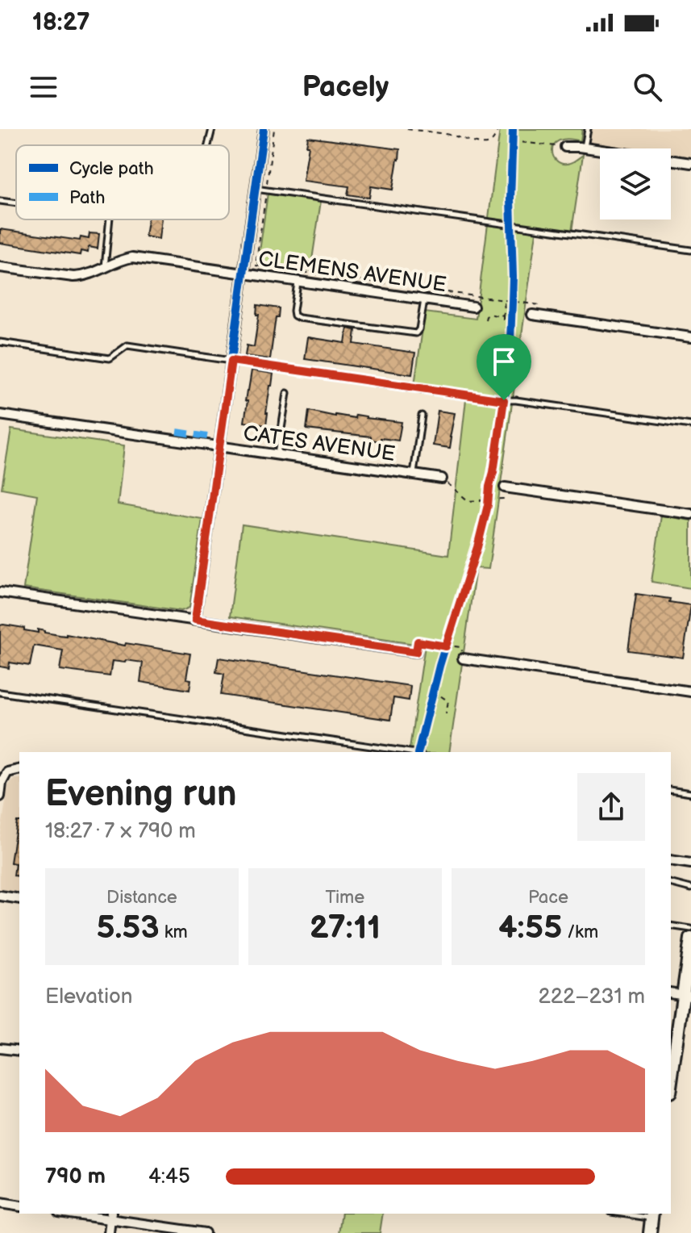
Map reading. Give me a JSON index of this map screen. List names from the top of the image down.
{
  "streets": {
    "street": ["CLEMENS AVENUE", "CATES AVENUE"]
  },
  "legend": ["Cycle path", "Path"],
  "page": {
    "status": "18:27",
    "header": "Pacely",
    "heading": ["Evening run", "18:27 · 7 × 790 m"],
    "stats": [
      ["Distance", "5.53 km"],
      ["Time", "27:11"],
      ["Pace", "4:55 /km"]
    ],
    "chart": ["Elevation", "222–231 m"],
    "list": [
      {
        "name": "790 m",
        "note": "4:45"
      }
    ]
  }
}
